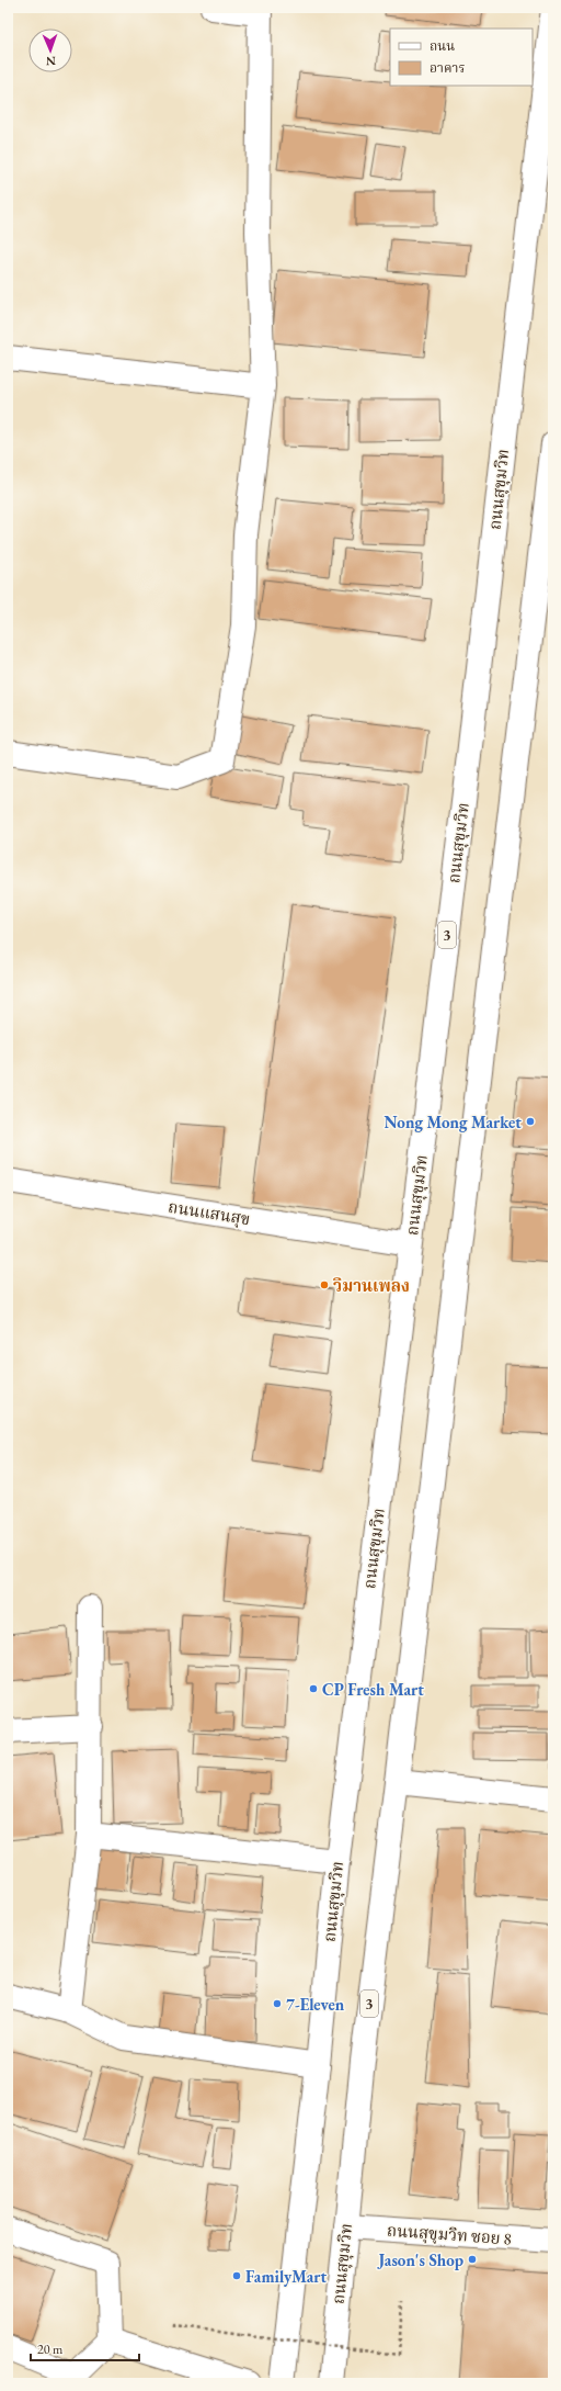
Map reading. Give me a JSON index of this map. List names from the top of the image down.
{
  "streets": {
    "main road": [
      "ถนนสุขุมวิท",
      "3",
      "ถนนแสนสุข",
      "ถนนสุขุมวิท ซอย 8"
    ]
  },
  "crossings": [
    ["ถนนสุขุมวิท", "ถนนแสนสุข"],
    ["ถนนสุขุมวิท", "ถนนสุขุมวิท ซอย 8"]
  ],
  "places": [
    "Nong Mong Market",
    "วิมานเพลง",
    "CP Fresh Mart",
    "7-Eleven",
    "Jason's Shop",
    "FamilyMart"
  ],
  "legend": ["ถนน", "อาคาร"],
  "scale_bar": "20 m",
  "north": "bottom"
}
